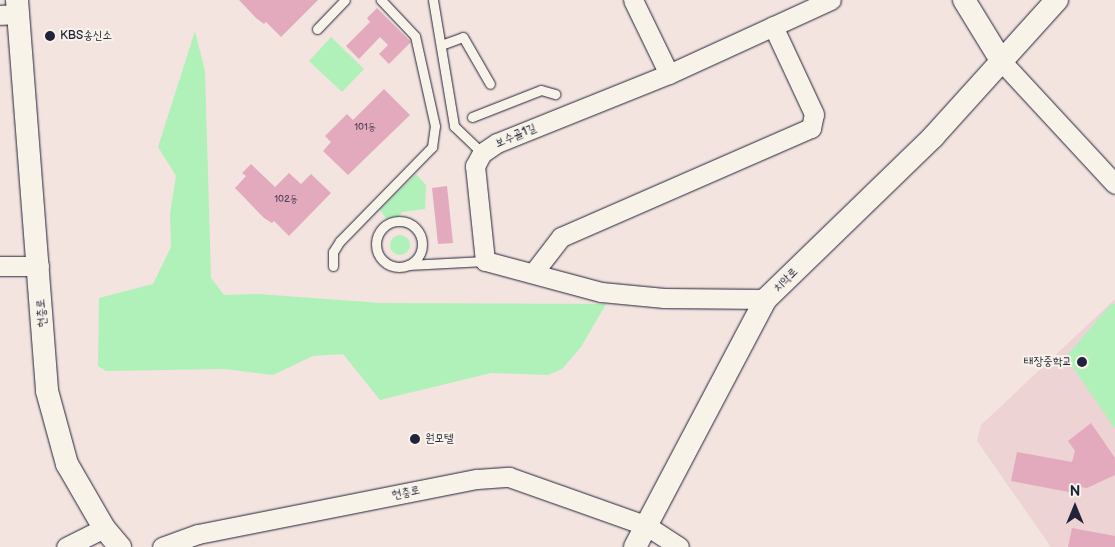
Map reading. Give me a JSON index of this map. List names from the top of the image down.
{
  "streets": {
    "street": ["보수골1길", "치악로", "현충로"]
  },
  "crossings": [
    ["치악로", "현충로"]
  ],
  "places": ["KBS송신소", "태장중학교", "원모텔"],
  "house_numbers": ["101동", "102동"],
  "north": "top"
}
